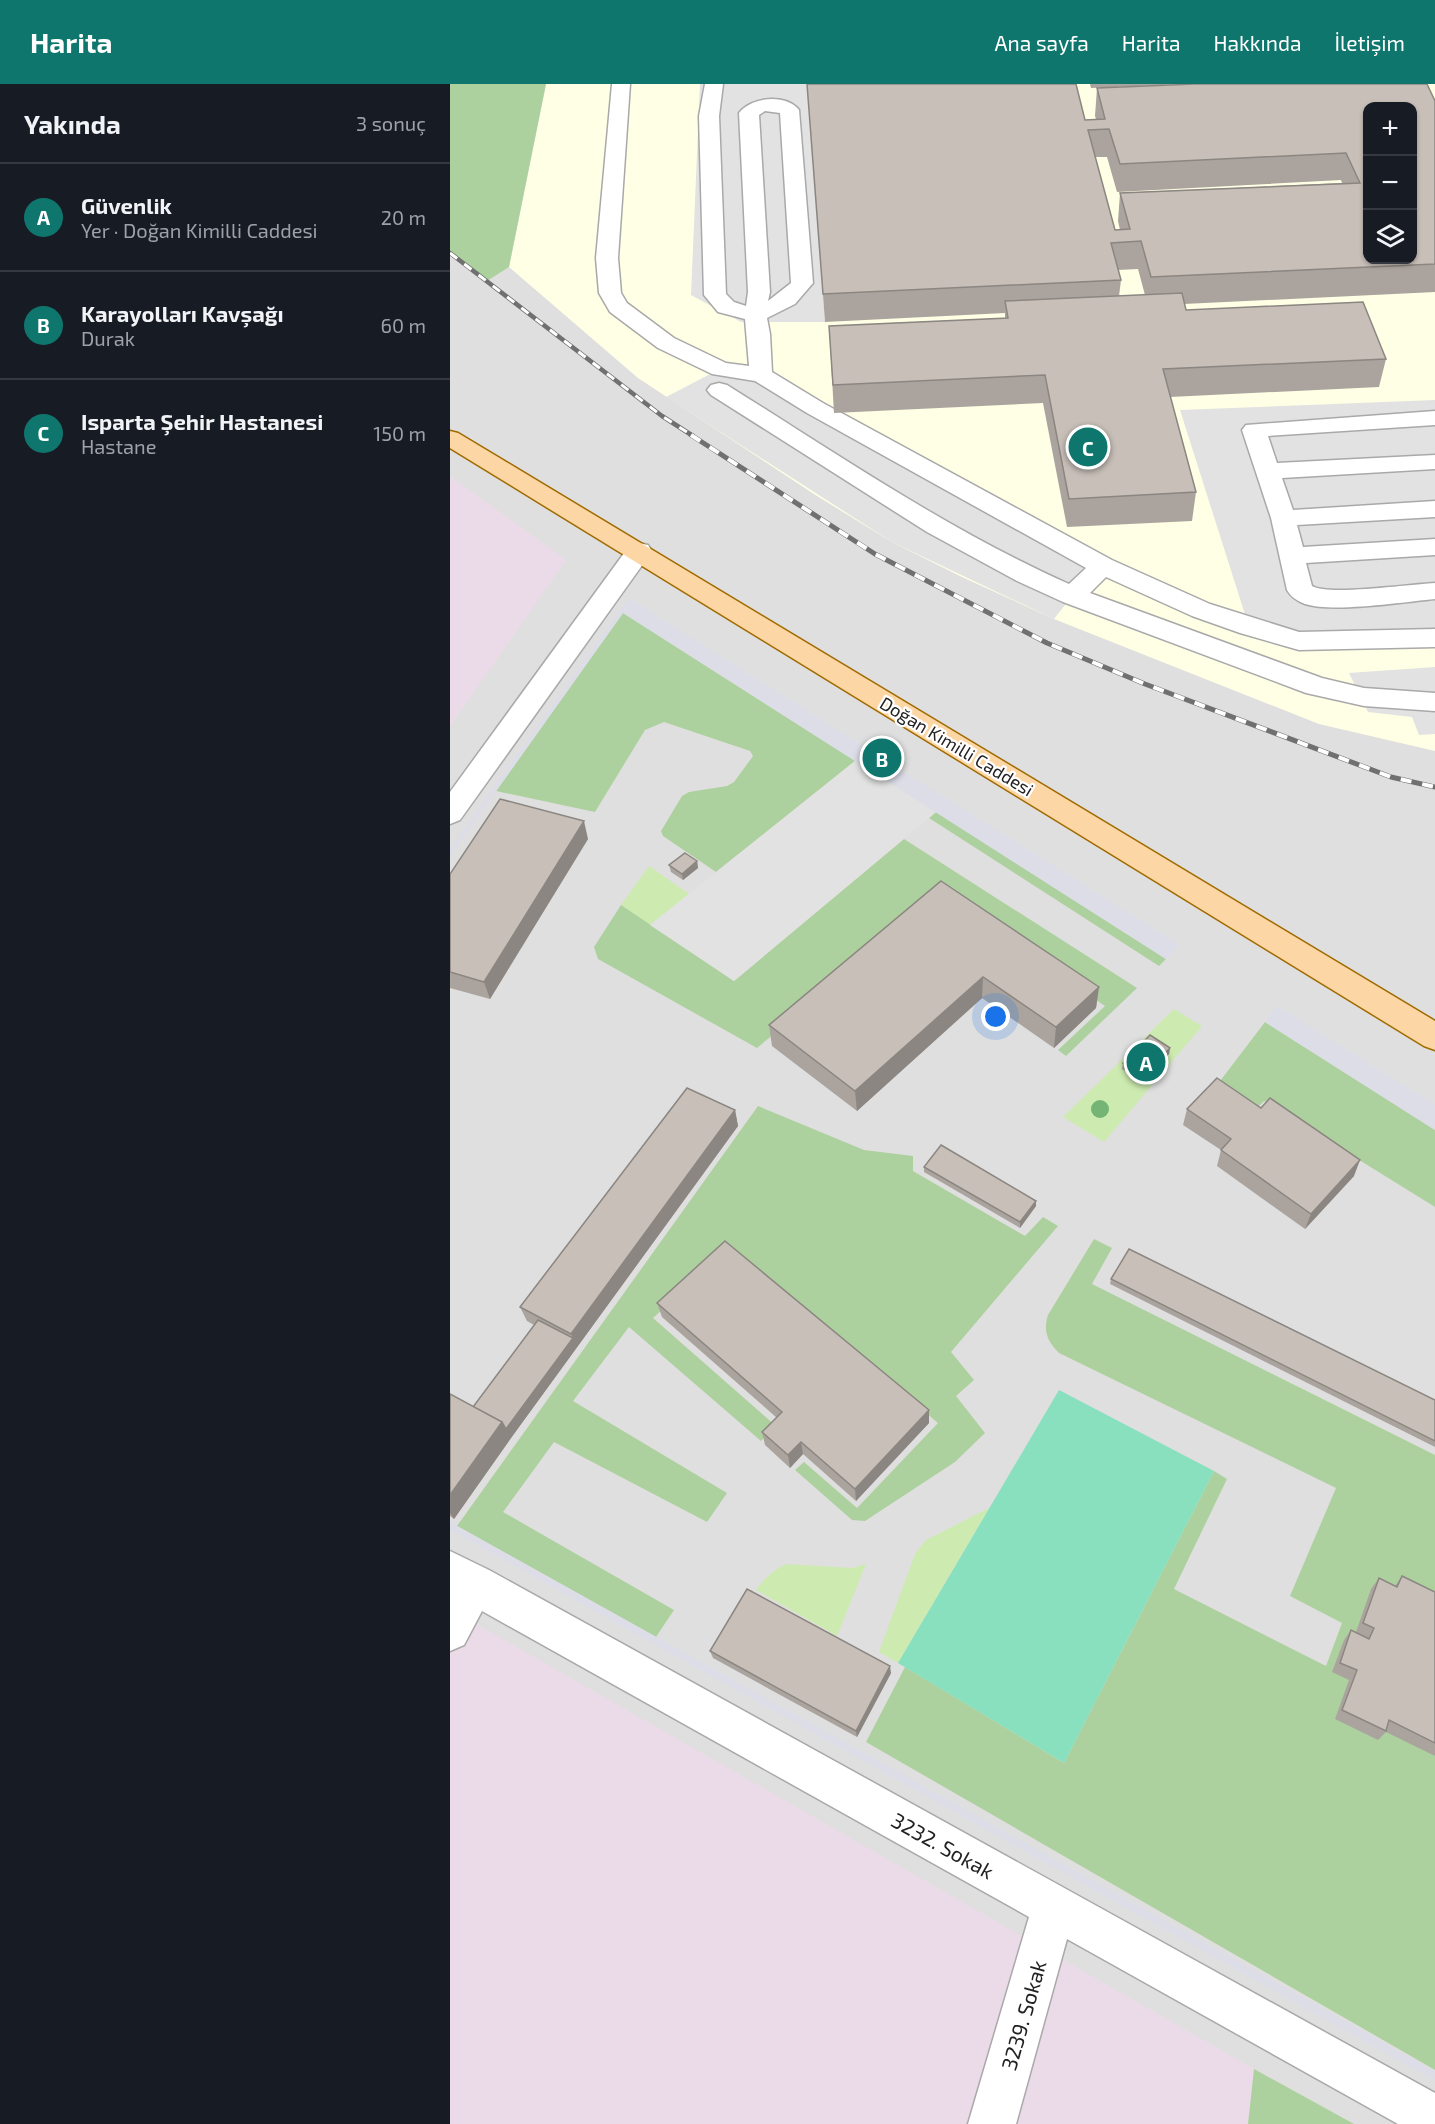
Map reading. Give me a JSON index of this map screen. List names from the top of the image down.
{
  "streets": {
    "main road": ["Doğan Kimilli Caddesi"],
    "street": ["3232. Sokak", "3239. Sokak"]
  },
  "crossings": [
    ["3232. Sokak", "3239. Sokak"]
  ],
  "page": {
    "header": "Harita",
    "nav": [
      "Ana sayfa",
      "Harita",
      "Hakkında",
      "İletişim"
    ],
    "heading": ["Yakında", "3 sonuç"],
    "map_buttons": ["+", "−"],
    "list": [
      {
        "mark": "A",
        "name": "Güvenlik",
        "note": "Yer · Doğan Kimilli Caddesi",
        "value": "20 m"
      },
      {
        "mark": "B",
        "name": "Karayolları Kavşağı",
        "note": "Durak",
        "value": "60 m"
      },
      {
        "mark": "C",
        "name": "Isparta Şehir Hastanesi",
        "note": "Hastane",
        "value": "150 m"
      }
    ],
    "pins": ["C", "B", "A"]
  }
}
